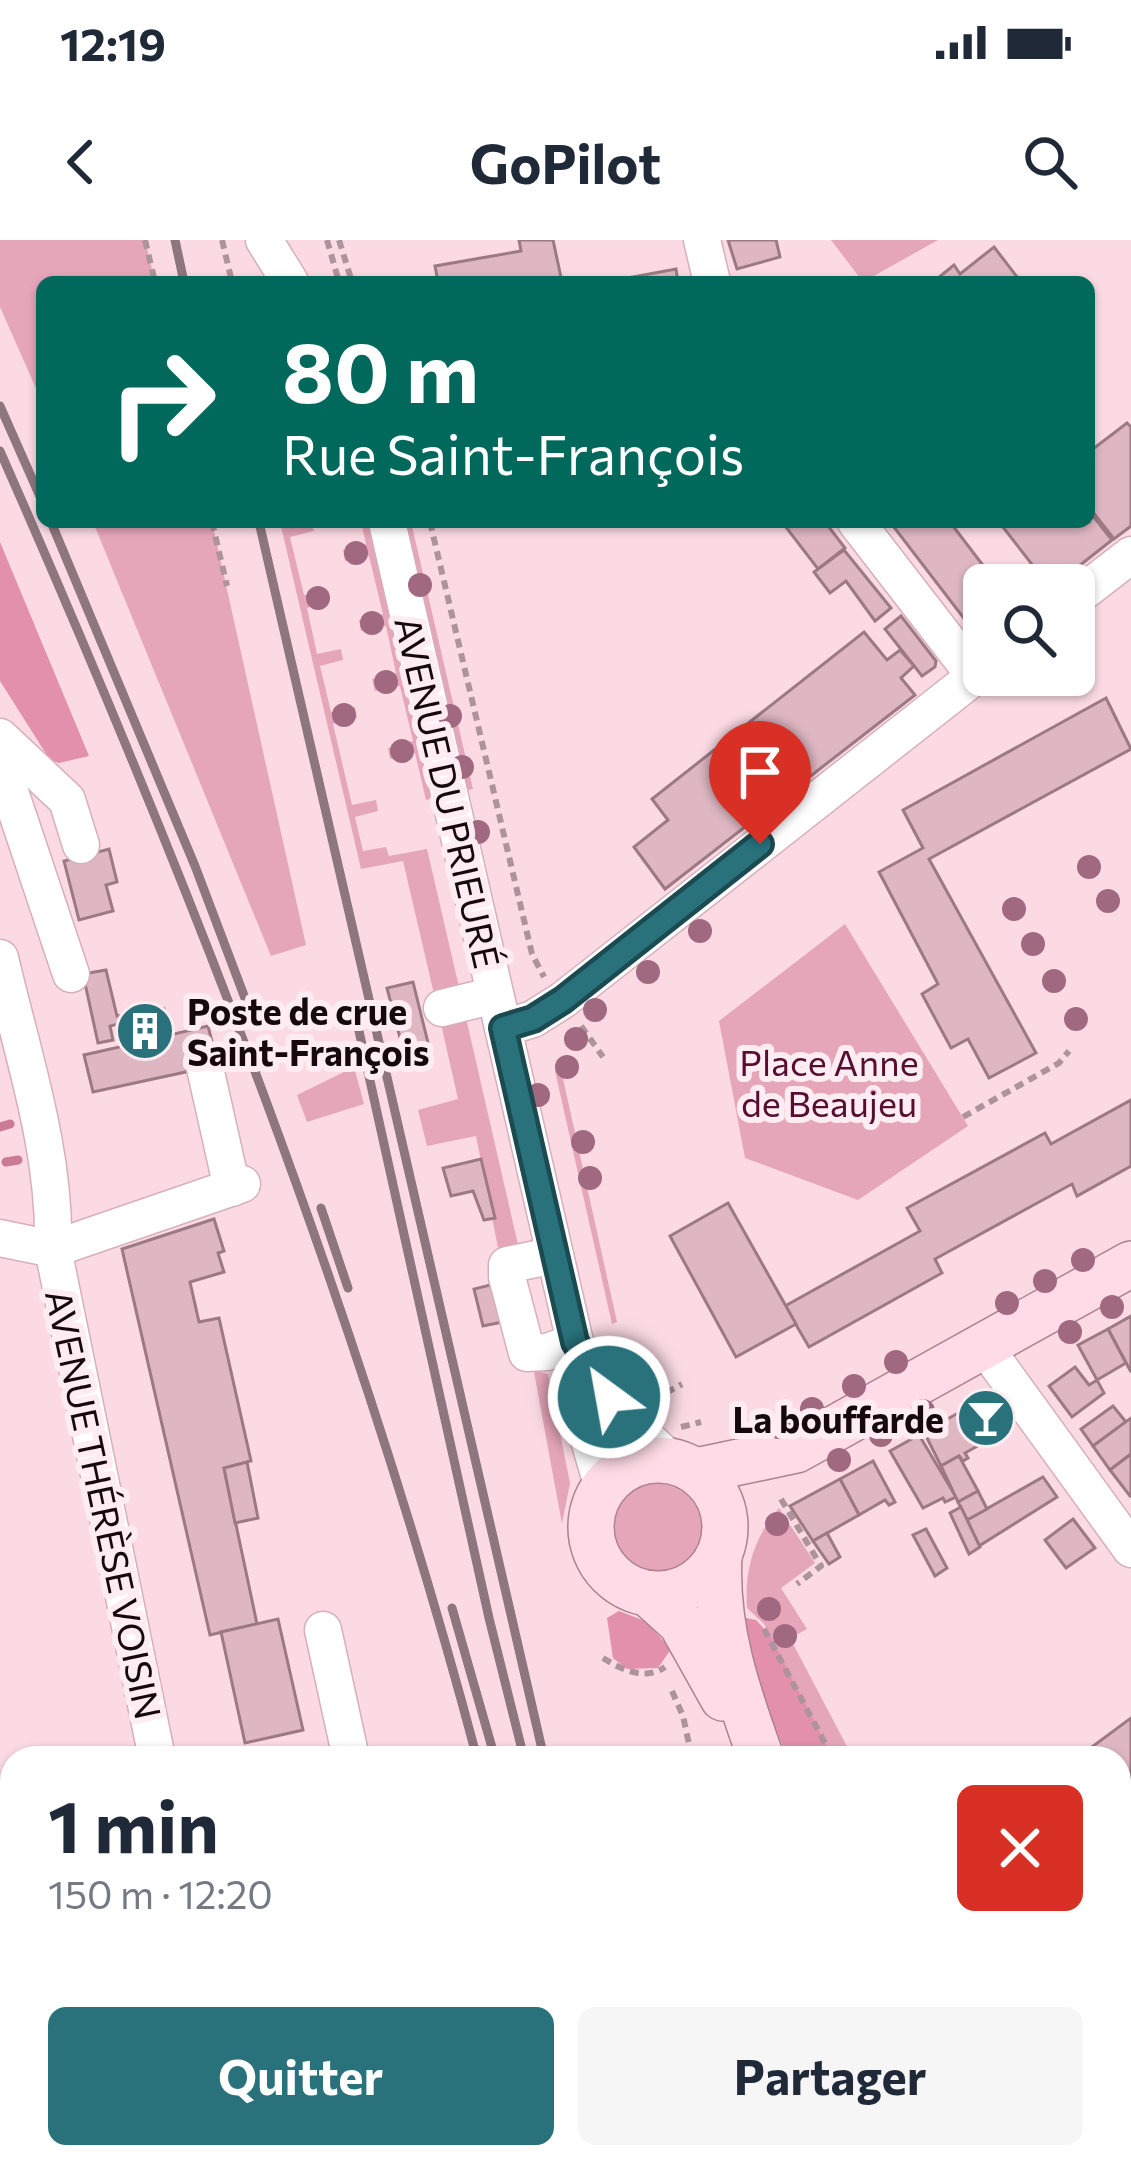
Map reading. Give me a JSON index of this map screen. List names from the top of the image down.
{
  "streets": {
    "street": ["AVENUE DU PRIEURÉ", "AVENUE THÉRÈSE VOISIN"]
  },
  "parks": ["Place Anne de Beaujeu"],
  "places": {
    "building": ["Poste de crue Saint-François"],
    "bar": ["La bouffarde"]
  },
  "page": {
    "status": "12:19",
    "header": "GoPilot",
    "turn": ["80 m", "Rue Saint-François"],
    "heading": ["1 min", "150 m · 12:20"],
    "buttons": ["Quitter", "Partager"]
  }
}
